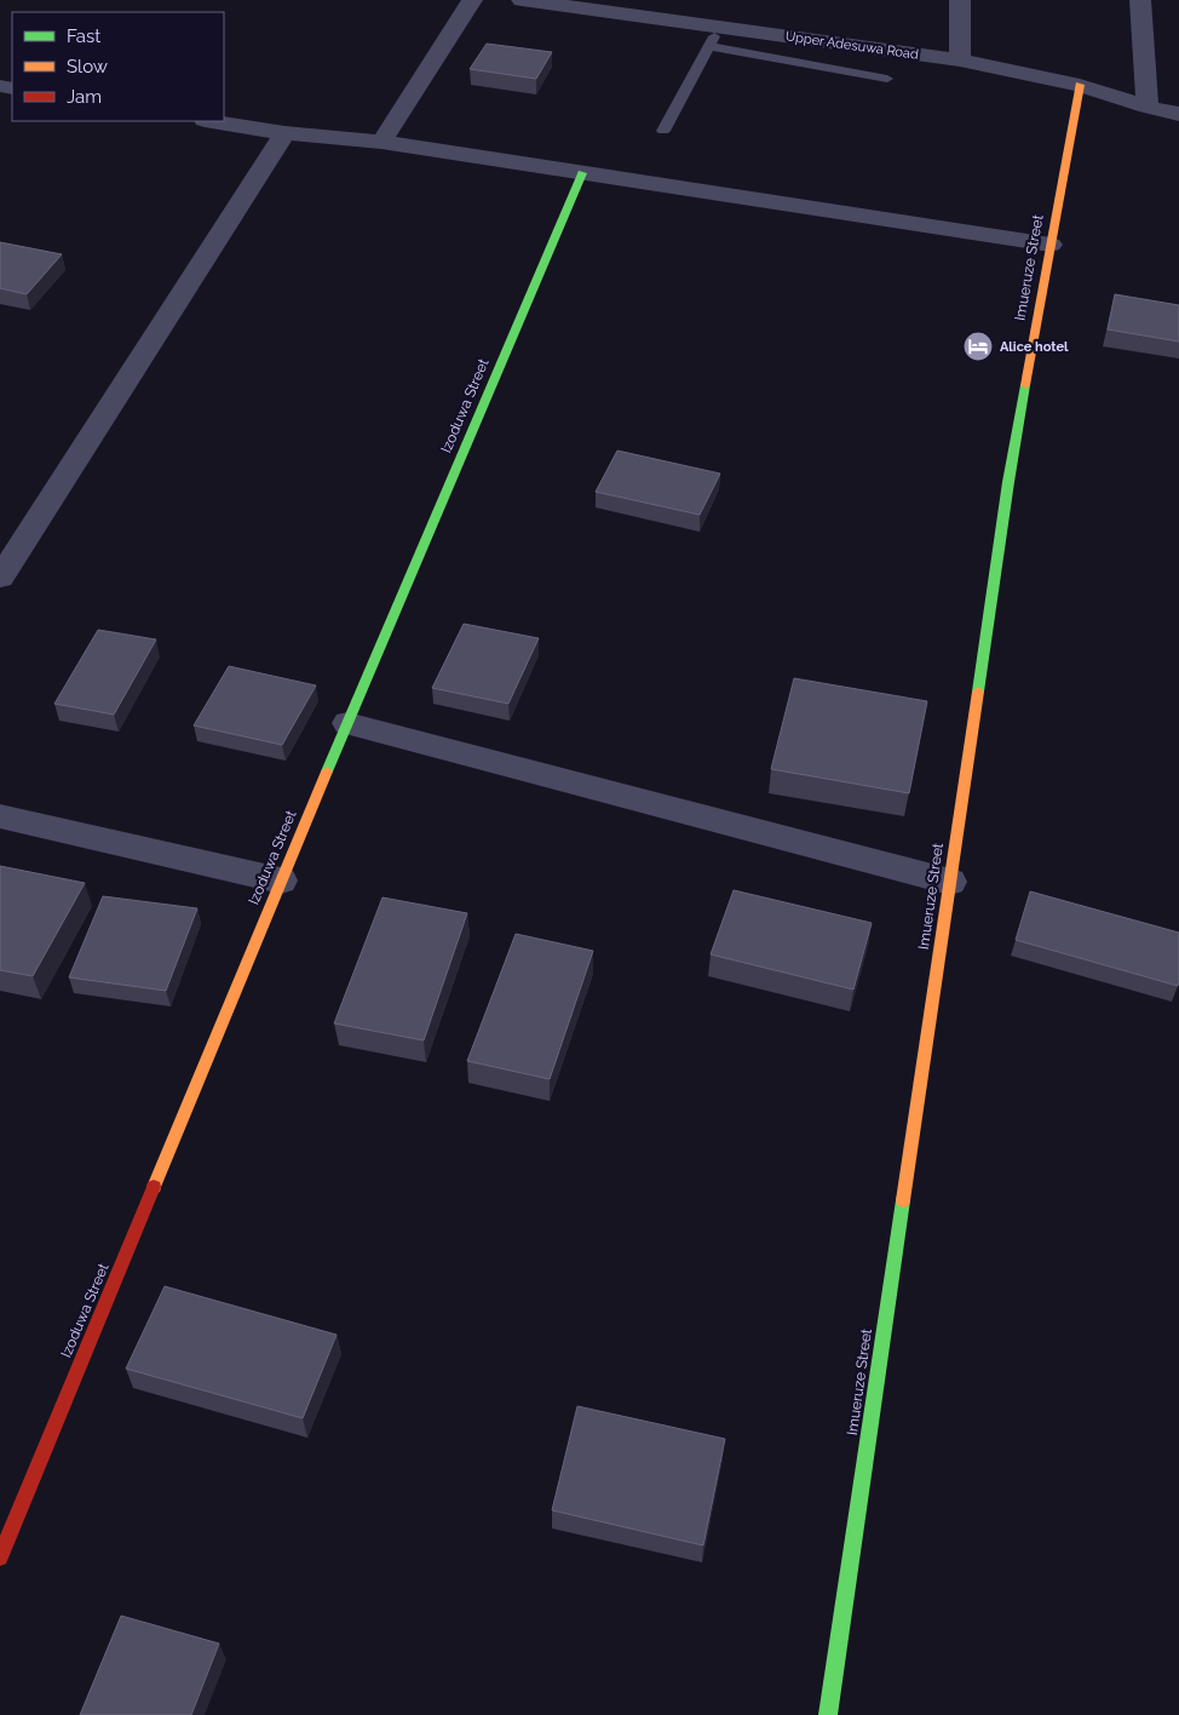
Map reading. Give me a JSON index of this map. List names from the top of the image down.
{
  "streets": {
    "street": ["Upper Adesuwa Road", "Imueruze Street", "Izoduwa Street"]
  },
  "crossings": [
    ["Upper Adesuwa Road", "Imueruze Street"]
  ],
  "places": {
    "hotel": ["Alice hotel"]
  },
  "legend": ["Fast", "Slow", "Jam"]
}
